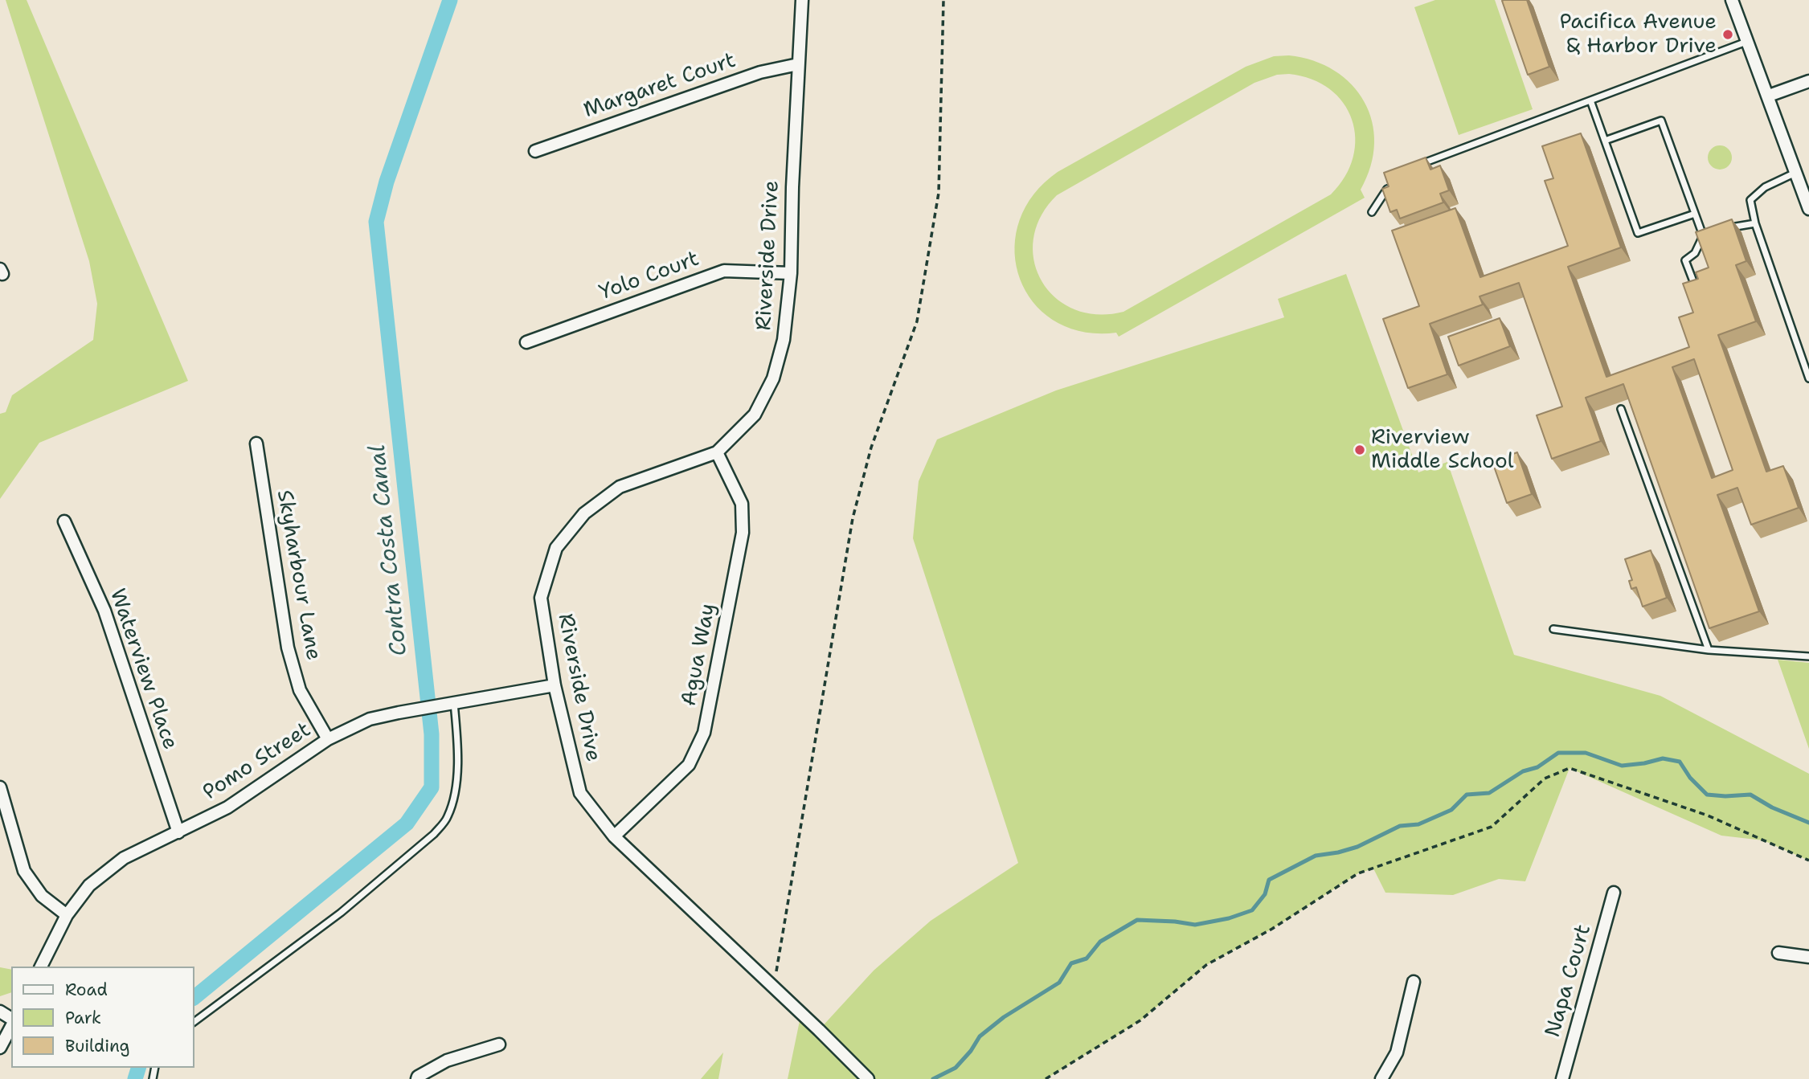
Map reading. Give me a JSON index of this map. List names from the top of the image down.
{
  "streets": {
    "street": [
      "Margaret Court",
      "Riverside Drive",
      "Yolo Court",
      "Skyharbour Lane",
      "Agua Way",
      "Waterview Place",
      "Pomo Street",
      "Napa Court"
    ]
  },
  "crossings": [
    ["Margaret Court", "Riverside Drive"],
    ["Riverside Drive", "Yolo Court"],
    ["Riverside Drive", "Agua Way"],
    ["Riverside Drive", "Pomo Street"],
    ["Skyharbour Lane", "Pomo Street"],
    ["Waterview Place", "Pomo Street"]
  ],
  "water": ["Contra Costa Canal"],
  "places": ["Pacifica Avenue & Harbor Drive", "Riverview Middle School"],
  "legend": ["Road", "Park", "Building"]
}
